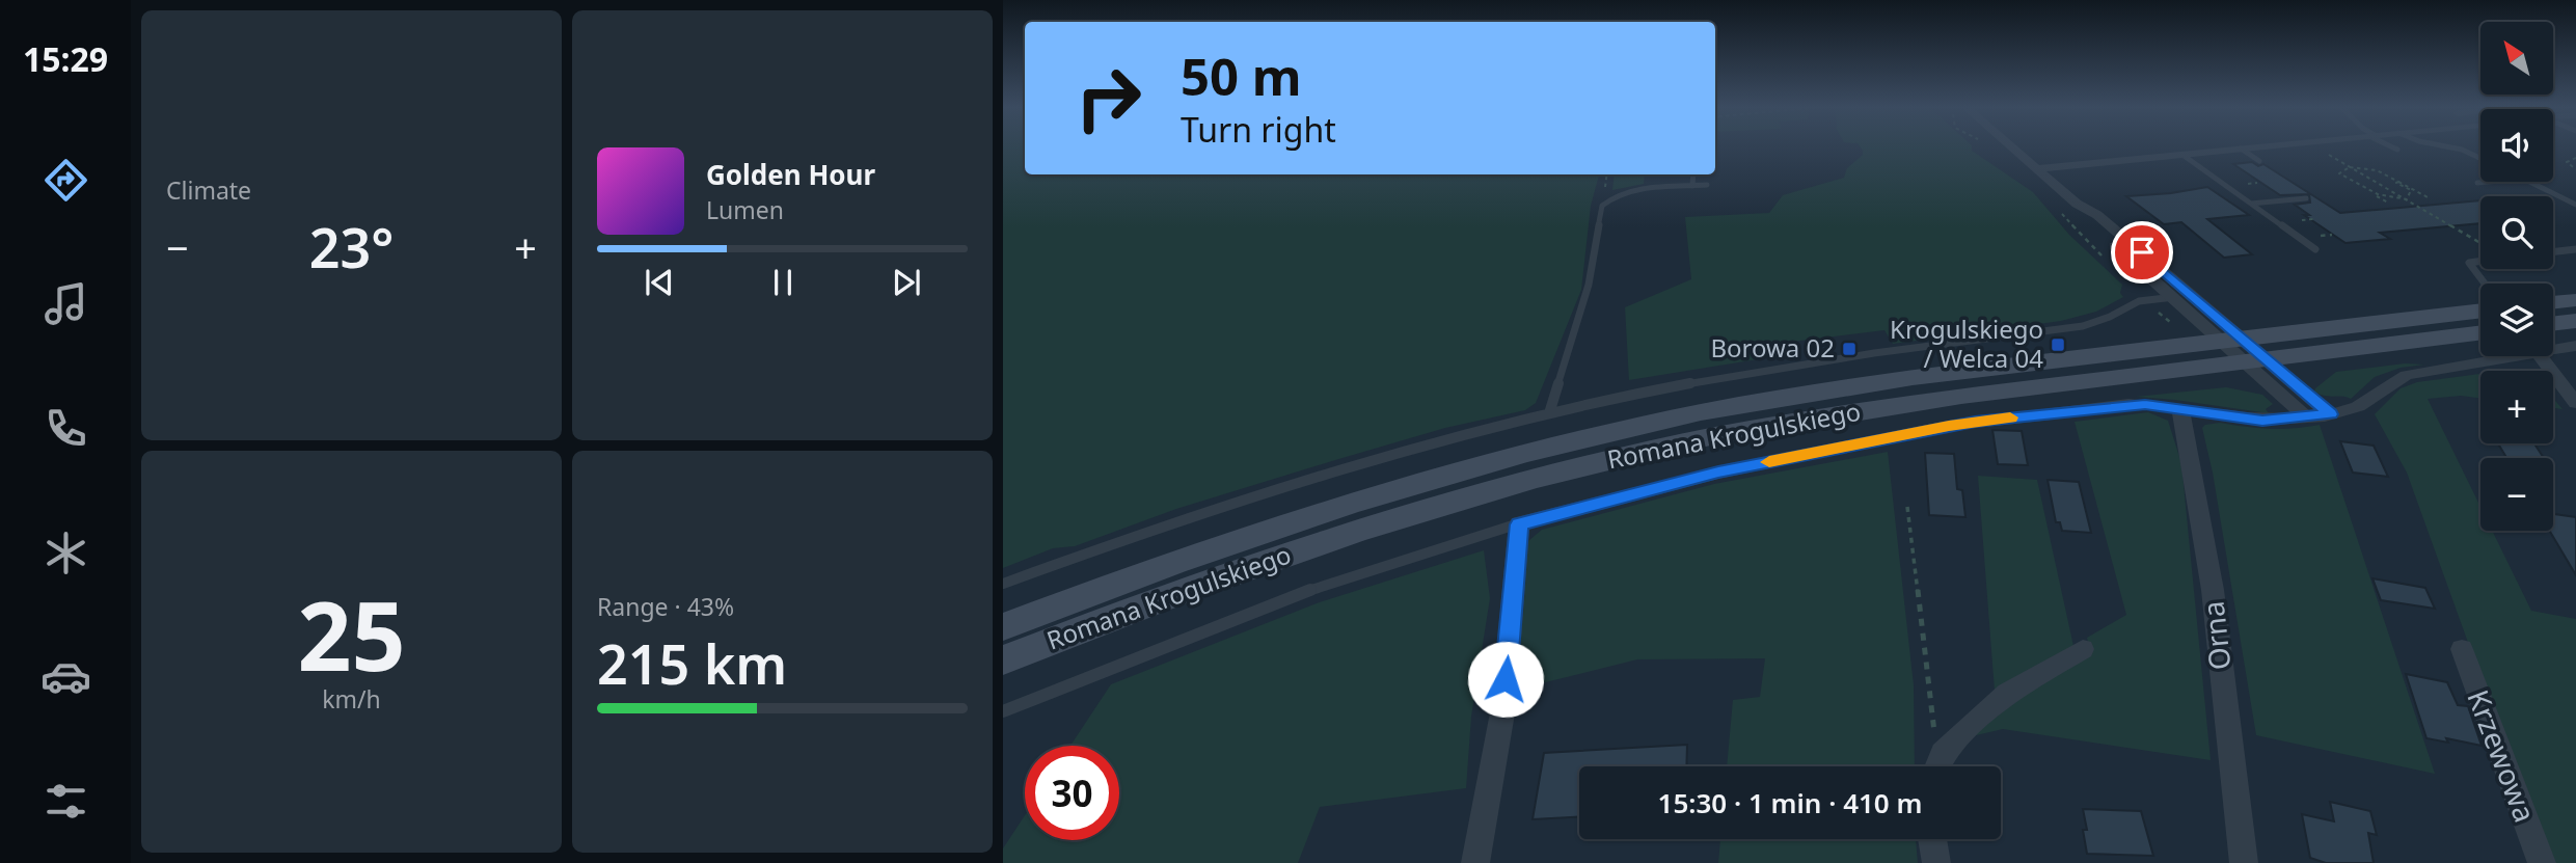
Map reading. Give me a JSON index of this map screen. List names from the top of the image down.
{
  "streets": {
    "main road": ["Romana Krogulskiego"],
    "street": ["Orna", "Krzewowa"]
  },
  "places": {
    "transit": ["Krogulskiego / Welca 04", "Borowa 02"]
  },
  "north": "top left",
  "page": {
    "tabs": "15:29",
    "tile": [
      "Climate",
      ["25", "km/h"],
      ["Range · 43%", "215 km"]
    ],
    "map_buttons": ["+", "−"],
    "turn": ["50 m", "Turn right"],
    "song": ["Golden Hour", "Lumen"],
    "heat": ["−", "23°", "+"],
    "limit": "30",
    "trip": "15:30 · 1 min · 410 m"
  }
}
